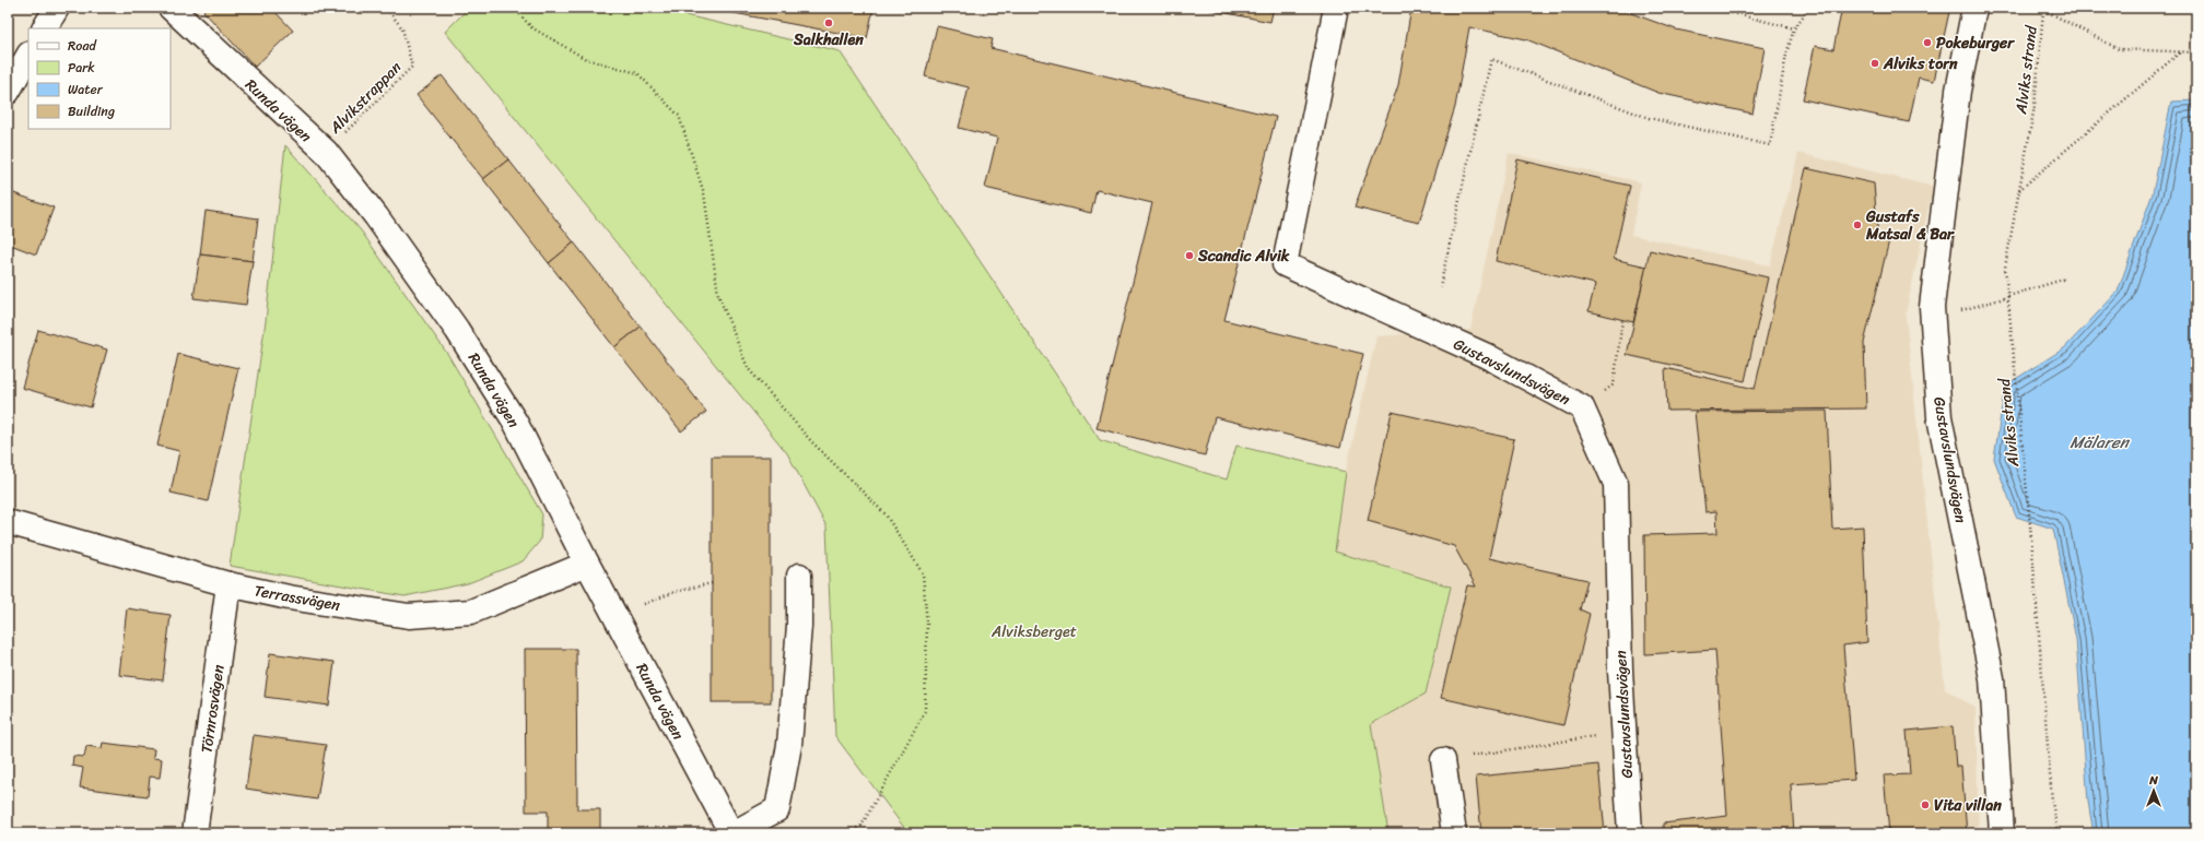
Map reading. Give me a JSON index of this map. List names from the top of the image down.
{
  "streets": {
    "street": [
      "Runda vägen",
      "Gustavslundsvägen",
      "Terrassvägen",
      "Törnrosvägen"
    ],
    "path": ["Alviks strand", "Alvikstrappan"]
  },
  "crossings": [
    ["Alvikstrappan", "Runda vägen"],
    ["Runda vägen", "Terrassvägen"],
    ["Terrassvägen", "Törnrosvägen"]
  ],
  "water": ["Mälaren"],
  "parks": ["Alviksberget"],
  "places": [
    "Salkhallen",
    "Pokeburger",
    "Alviks torn",
    "Gustafs Matsal & Bar",
    "Scandic Alvik",
    "Vita villan"
  ],
  "legend": [
    "Road",
    "Park",
    "Water",
    "Building"
  ],
  "north": "top"
}
